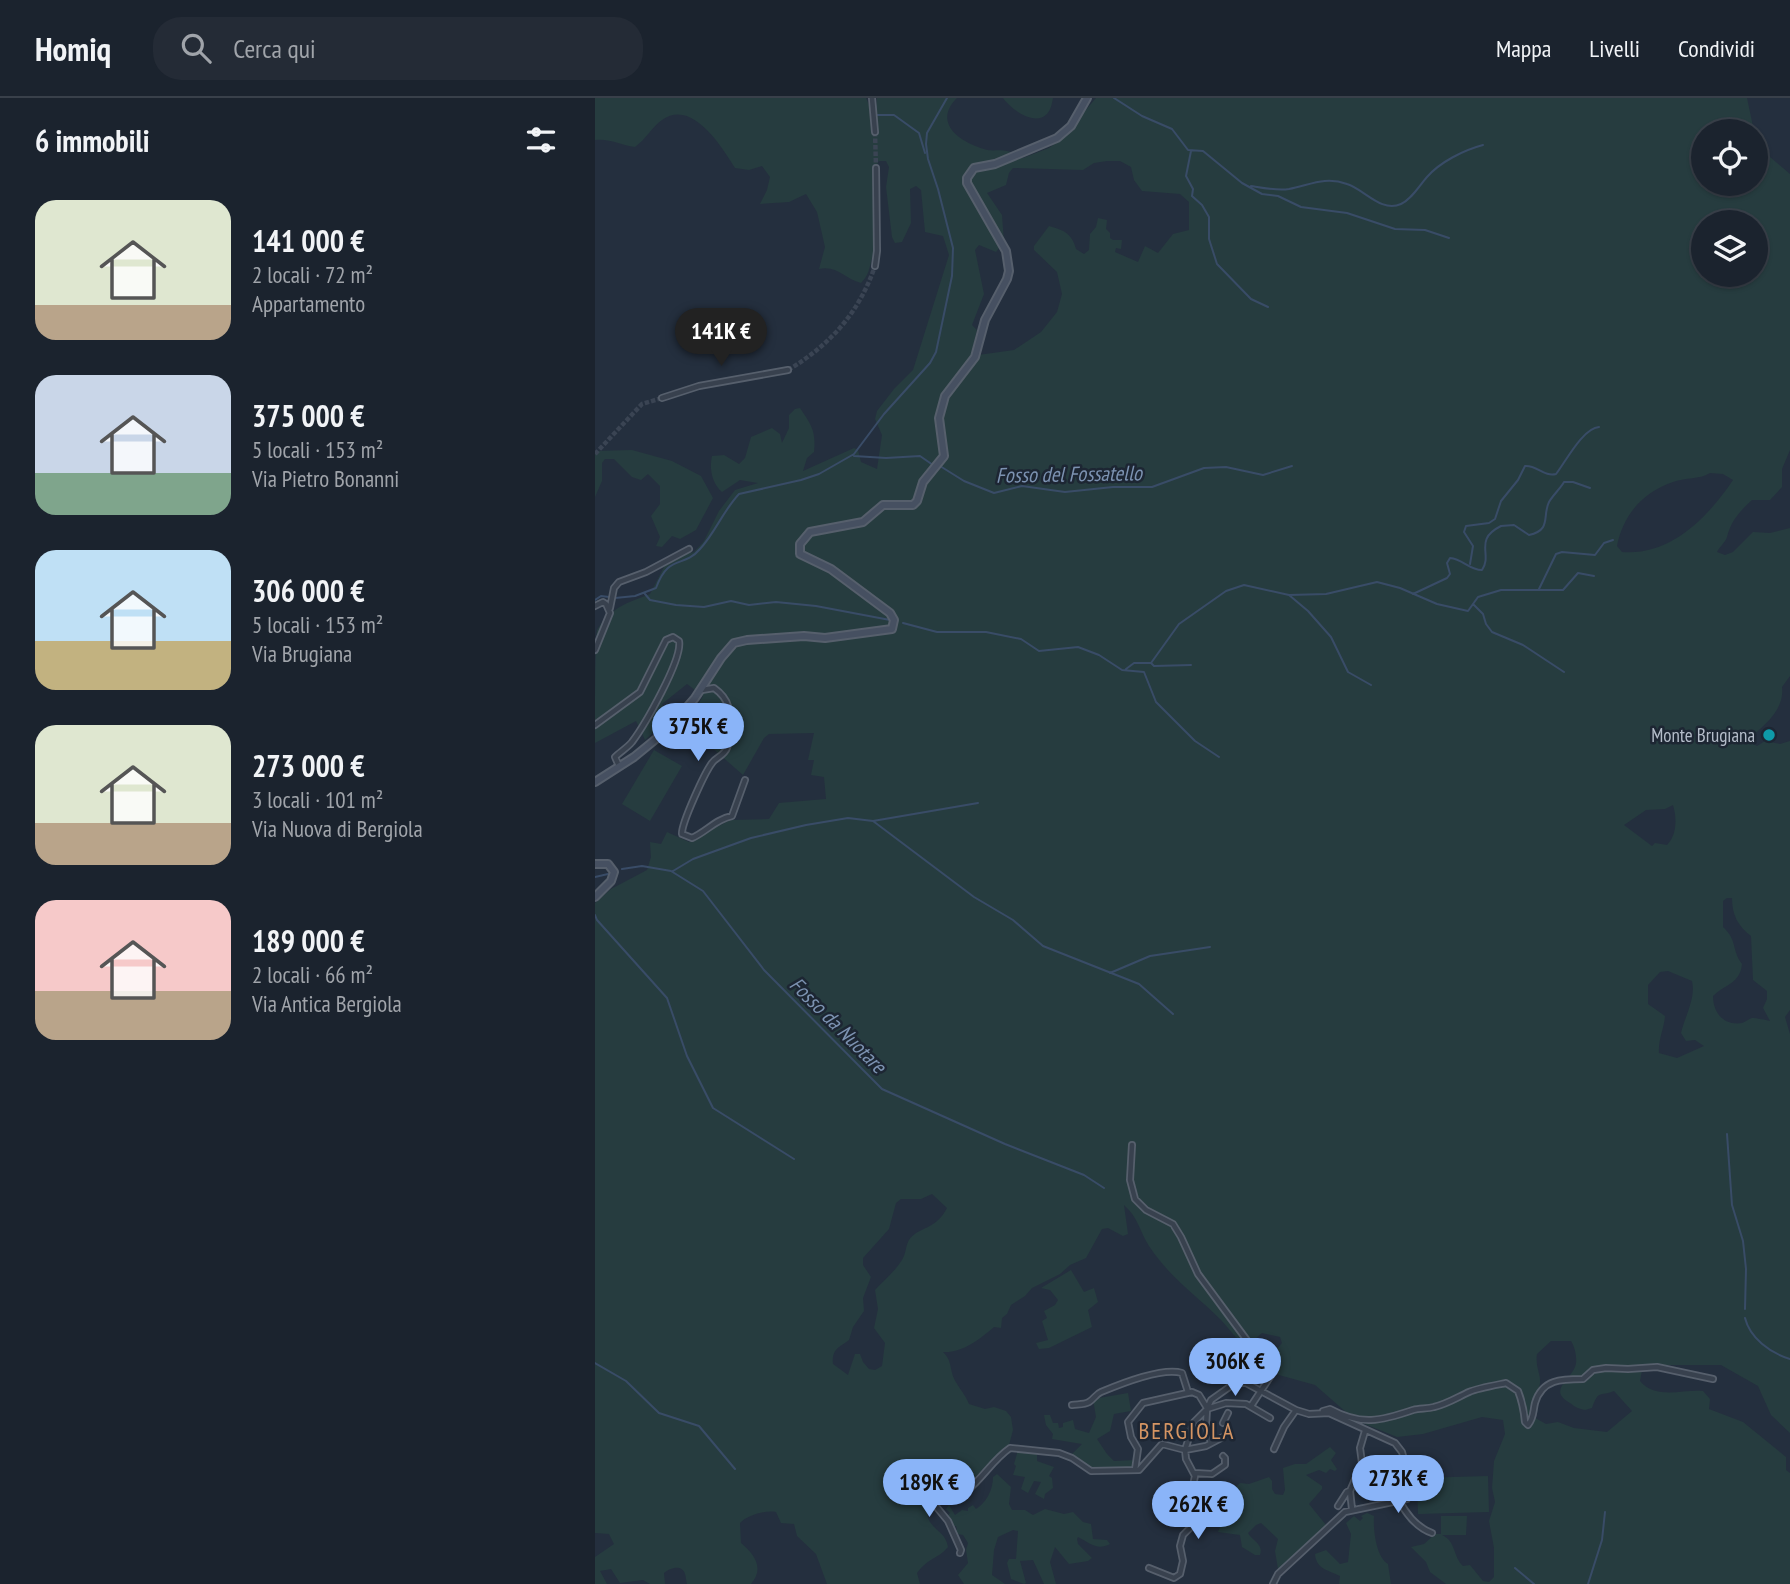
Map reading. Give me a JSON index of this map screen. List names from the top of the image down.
{
  "districts": ["BERGIOLA"],
  "water": ["Fosso del Fossatello", "Fosso da Nuotare"],
  "places": ["Monte Brugiana"],
  "page": {
    "header": "Homiq",
    "search": "Cerca qui",
    "nav": ["Mappa", "Livelli", "Condividi"],
    "heading": "6 immobili",
    "list": [
      {
        "name": "141 000 €",
        "note": "2 locali · 72 m² · Appartamento"
      },
      {
        "name": "375 000 €",
        "note": "5 locali · 153 m² · Via Pietro Bonanni"
      },
      {
        "name": "306 000 €",
        "note": "5 locali · 153 m² · Via Brugiana"
      },
      {
        "name": "273 000 €",
        "note": "3 locali · 101 m² · Via Nuova di Bergiola"
      },
      {
        "name": "189 000 €",
        "note": "2 locali · 66 m² · Via Antica Bergiola"
      }
    ],
    "price": [
      "141K €",
      "375K €",
      "306K €",
      "273K €",
      "189K €",
      "262K €"
    ]
  }
}
